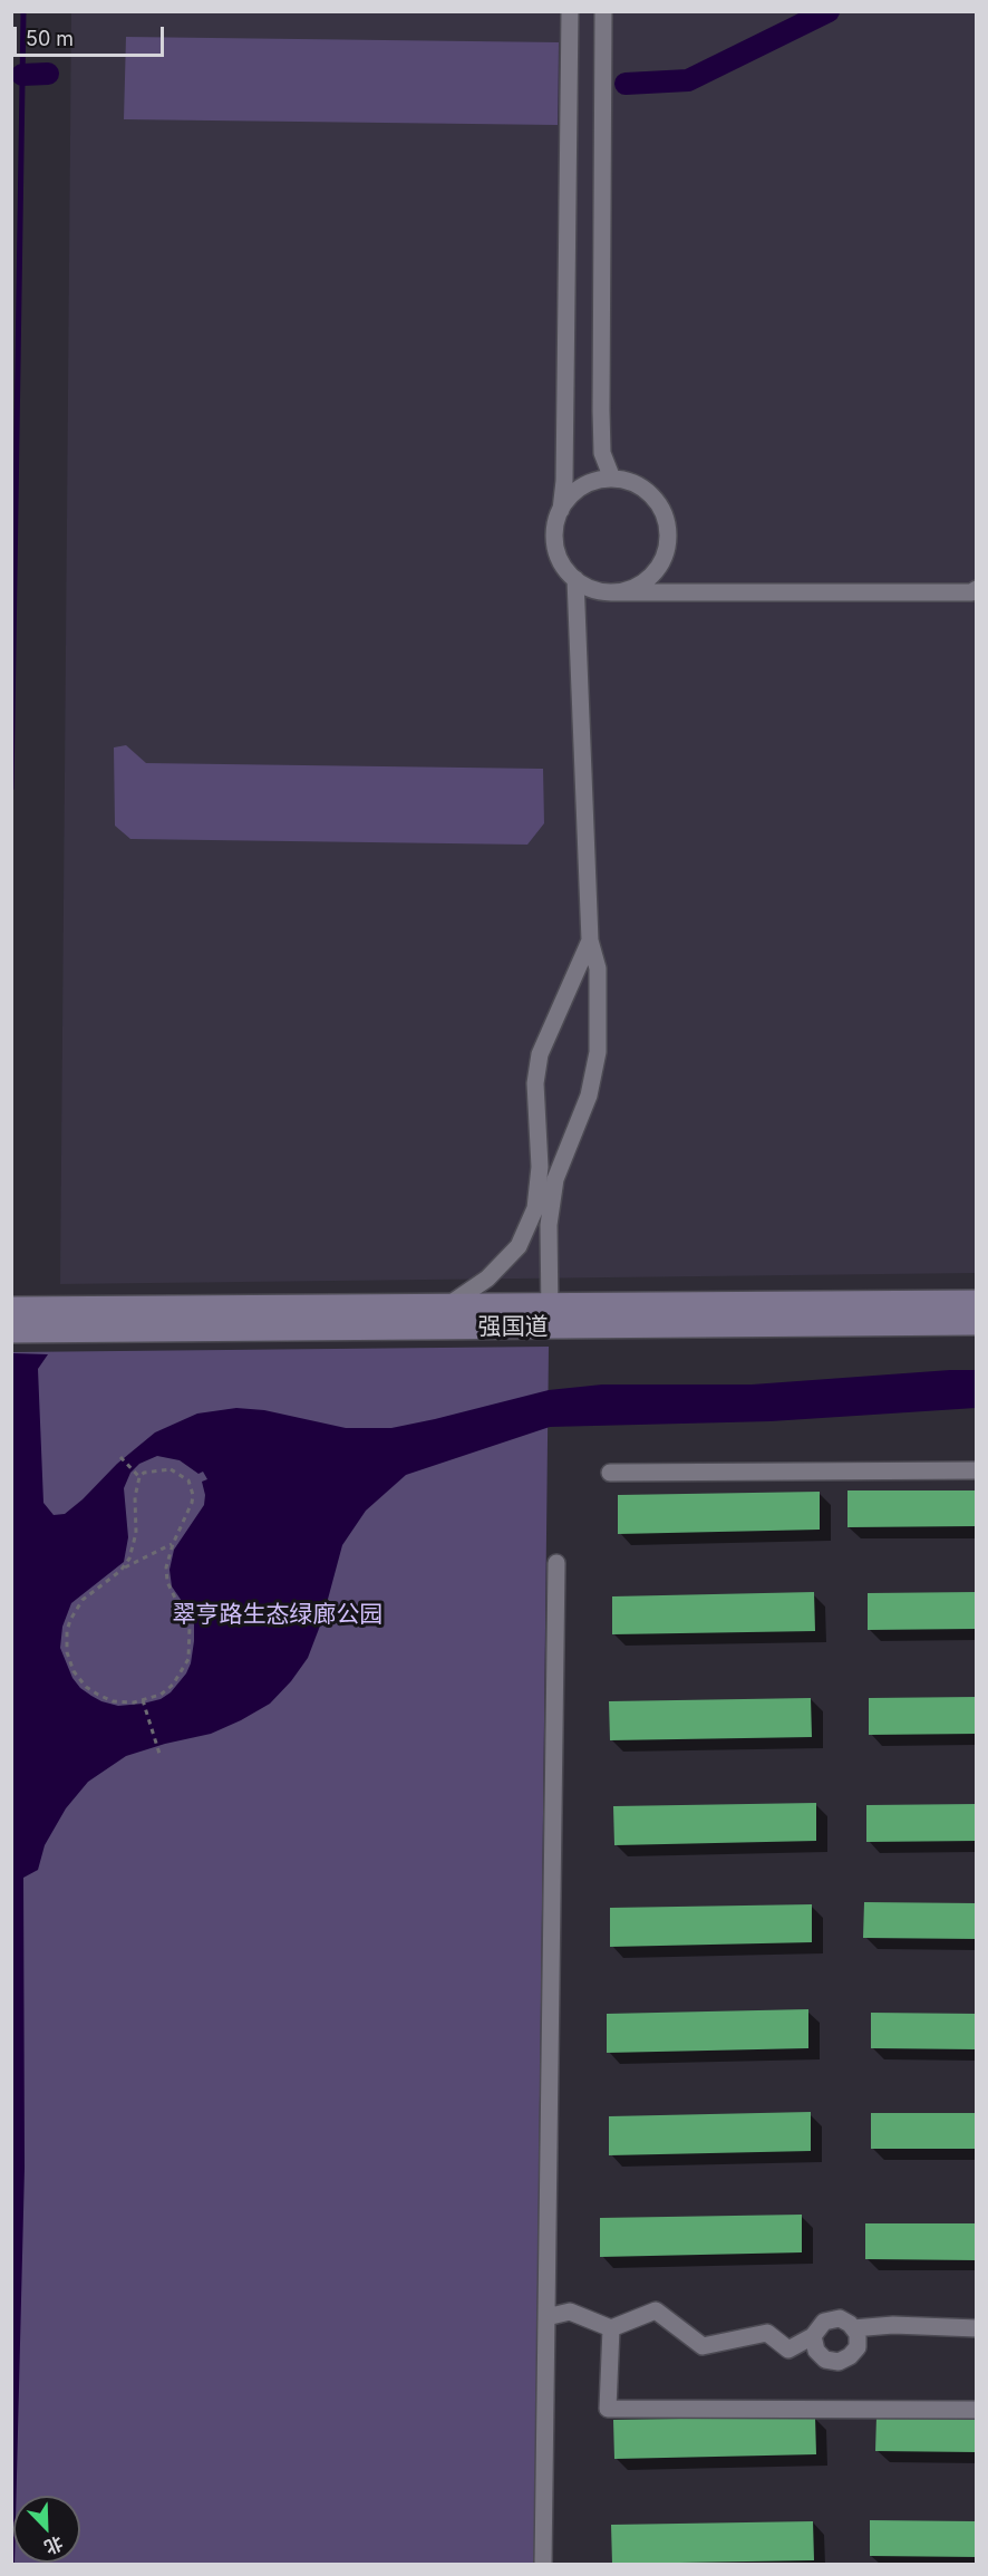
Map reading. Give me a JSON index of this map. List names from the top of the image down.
{
  "streets": {
    "main road": ["强国道"]
  },
  "parks": ["翠亨路生态绿廊公园"],
  "scale_bar": "50 m",
  "north": "bottom right"
}
